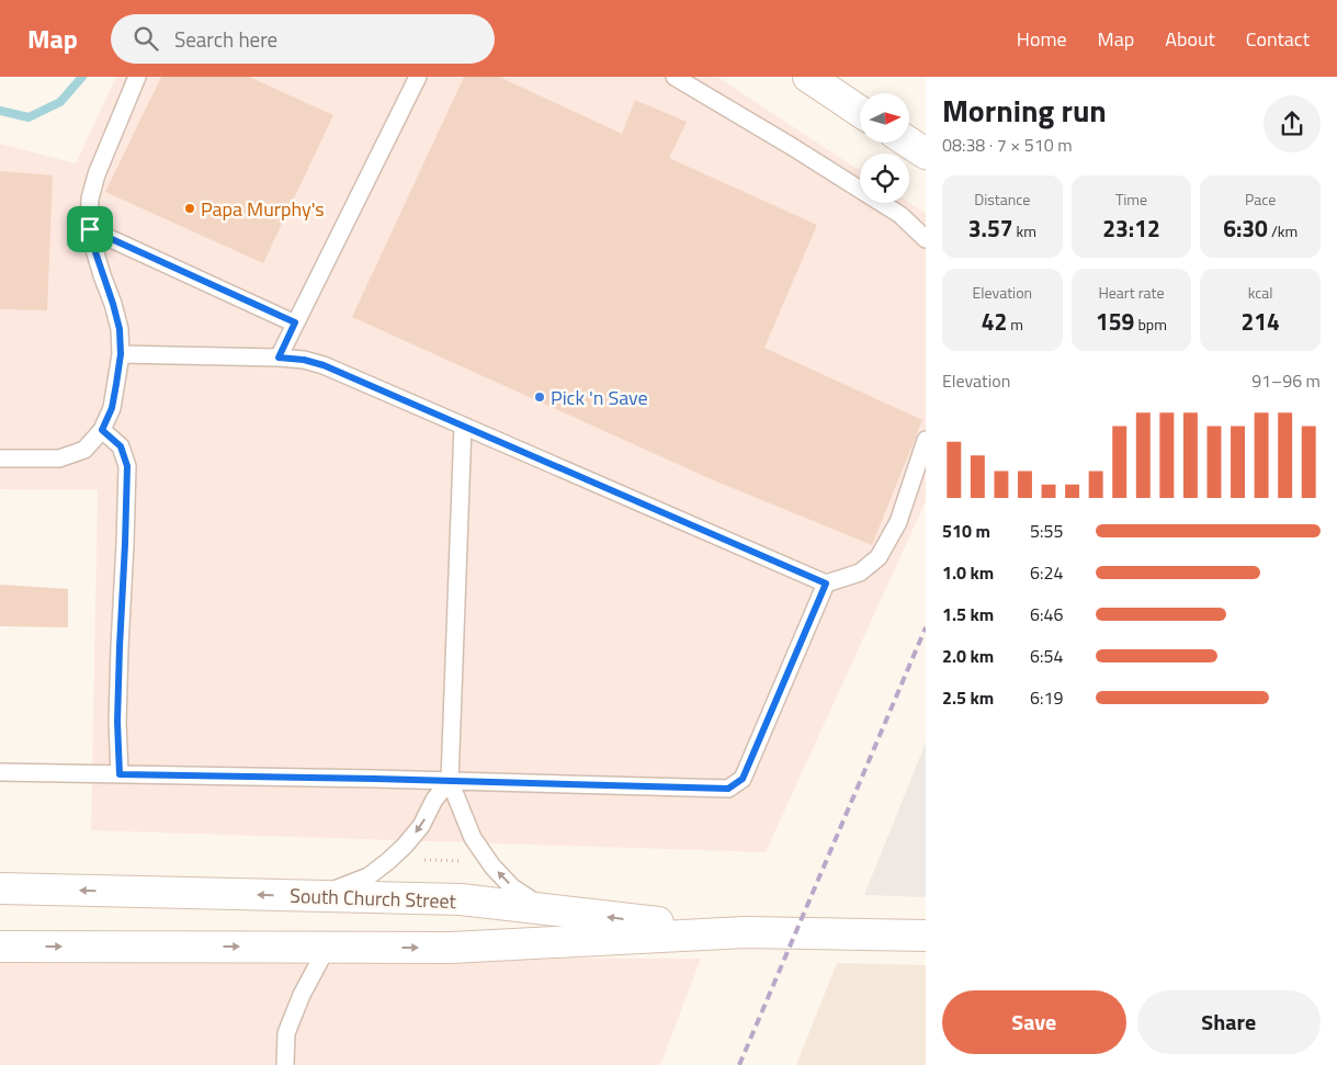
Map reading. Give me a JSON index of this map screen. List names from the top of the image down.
{
  "streets": {
    "main road": ["South Church Street"]
  },
  "places": ["Papa Murphy's", "Pick 'n Save"],
  "north": "right",
  "page": {
    "header": "Map",
    "search": "Search here",
    "nav": [
      "Home",
      "Map",
      "About",
      "Contact"
    ],
    "heading": ["Morning run", "08:38 · 7 × 510 m"],
    "stats": [
      ["Distance", "3.57 km"],
      ["Time", "23:12"],
      ["Pace", "6:30 /km"],
      ["Elevation", "42 m"],
      ["Heart rate", "159 bpm"],
      ["kcal", "214"]
    ],
    "chart": ["Elevation", "91–96 m"],
    "list": [
      {
        "name": "510 m",
        "note": "5:55"
      },
      {
        "name": "1.0 km",
        "note": "6:24"
      },
      {
        "name": "1.5 km",
        "note": "6:46"
      },
      {
        "name": "2.0 km",
        "note": "6:54"
      },
      {
        "name": "2.5 km",
        "note": "6:19"
      }
    ],
    "buttons": ["Save", "Share"]
  }
}
